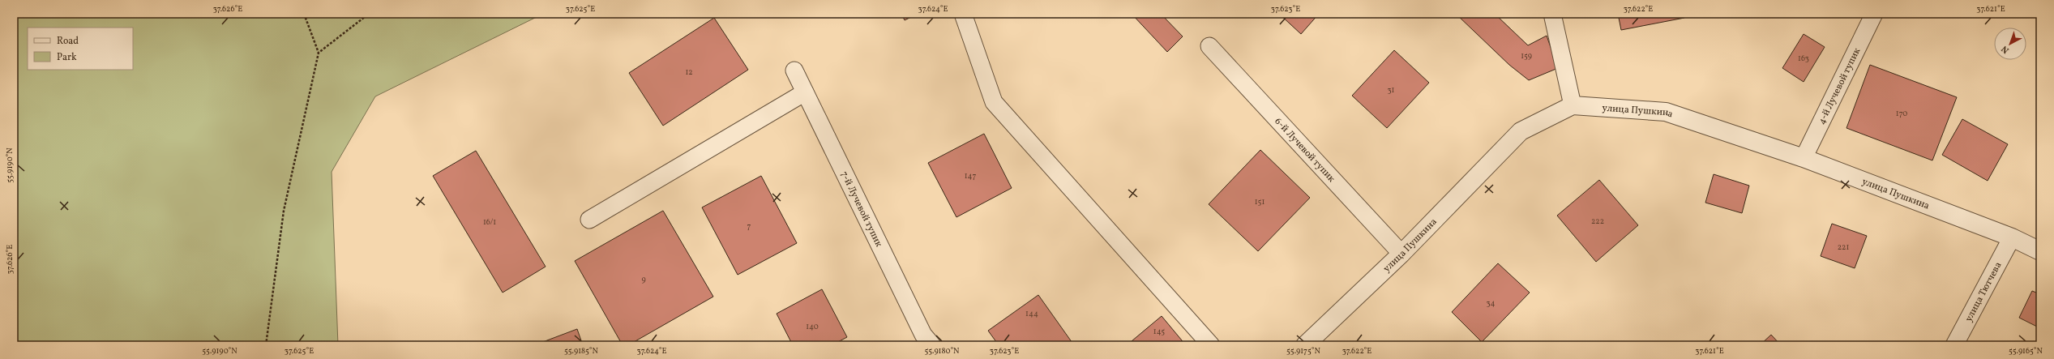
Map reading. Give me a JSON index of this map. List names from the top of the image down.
{
  "streets": {
    "street": ["улица Пушкина"],
    "lane": [
      "4-й Лучевой тупик",
      "6-й Лучевой тупик",
      "7-й Лучевой тупик",
      "улица Тютчева"
    ]
  },
  "crossings": [
    ["4-й Лучевой тупик", "улица Пушкина"],
    ["улица Пушкина", "6-й Лучевой тупик"],
    ["улица Пушкина", "улица Тютчева"]
  ],
  "house_numbers": [
    "159",
    "163",
    "12",
    "31",
    "170",
    "147",
    "151",
    "222",
    "16/1",
    "7",
    "221",
    "9",
    "34",
    "144",
    "140",
    "145"
  ],
  "legend": ["Road", "Park"],
  "north": "bottom left",
  "coordinates": [
    "37.626°E",
    "37.625°E",
    "37.624°E",
    "37.623°E",
    "37.622°E",
    "37.621°E",
    "55.9190°N",
    "55.9185°N",
    "55.9180°N",
    "55.9175°N",
    "55.9165°N"
  ]
}
